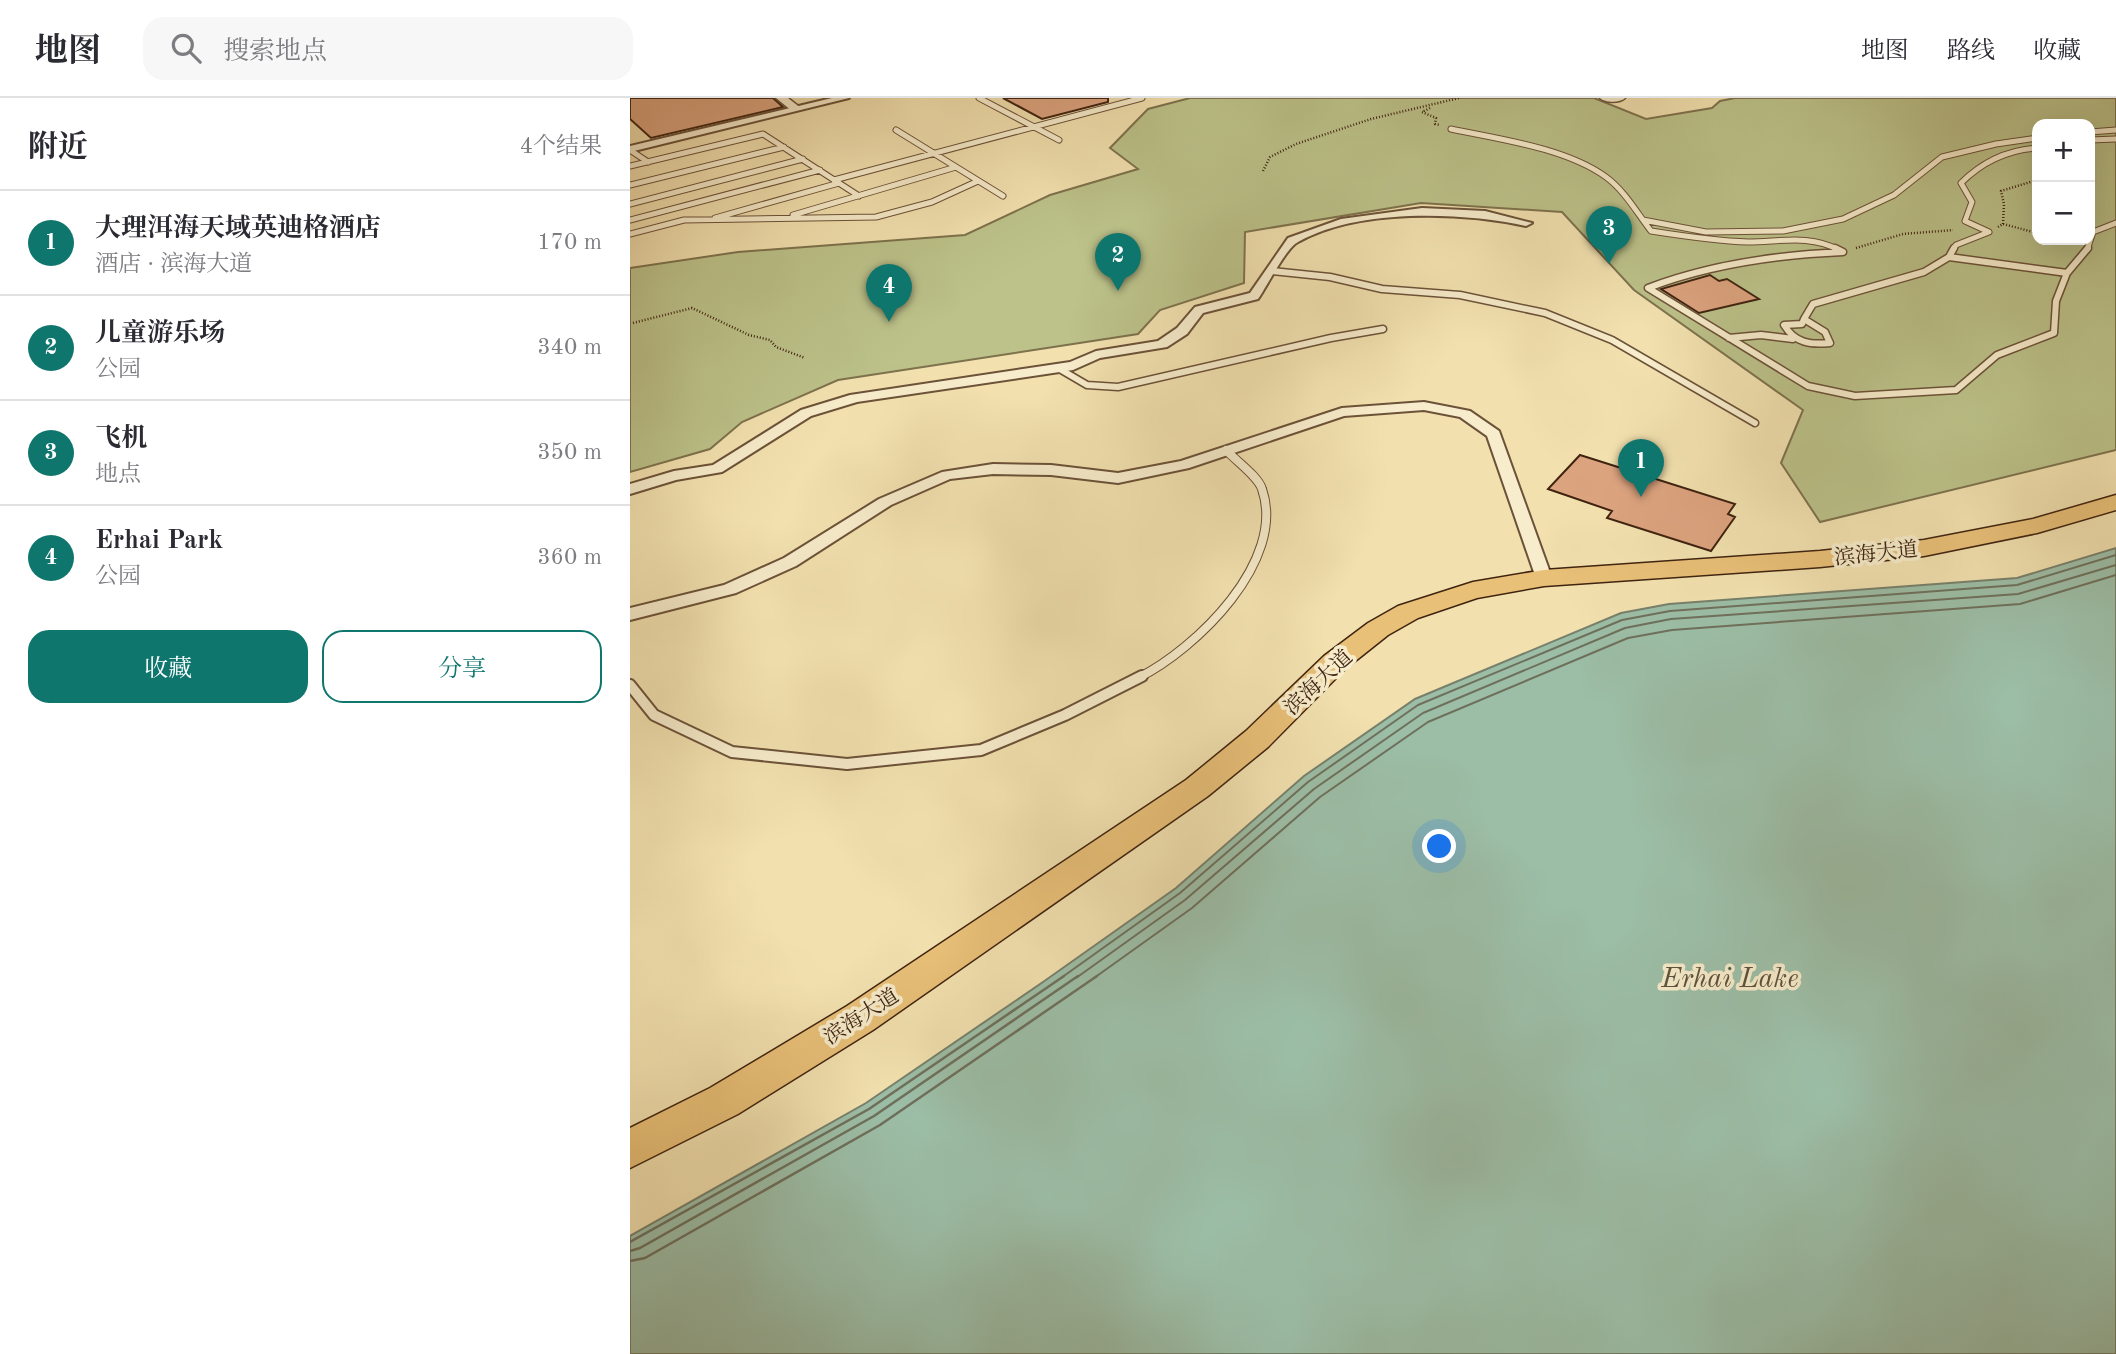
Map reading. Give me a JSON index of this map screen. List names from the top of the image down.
{
  "streets": {
    "main road": ["滨海大道"]
  },
  "water": ["Erhai Lake"],
  "page": {
    "header": "地图",
    "search": "搜索地点",
    "nav": ["地图", "路线", "收藏"],
    "heading": ["附近", "4个结果"],
    "map_buttons": ["+", "−"],
    "list": [
      {
        "mark": "1",
        "name": "大理洱海天域英迪格酒店",
        "note": "酒店 · 滨海大道",
        "value": "170 m"
      },
      {
        "mark": "2",
        "name": "儿童游乐场",
        "note": "公园",
        "value": "340 m"
      },
      {
        "mark": "3",
        "name": "飞机",
        "note": "地点",
        "value": "350 m"
      },
      {
        "mark": "4",
        "name": "Erhai Park",
        "note": "公园",
        "value": "360 m"
      }
    ],
    "pins": [
      "3",
      "2",
      "4",
      "1"
    ],
    "buttons": ["收藏", "分享"]
  }
}
